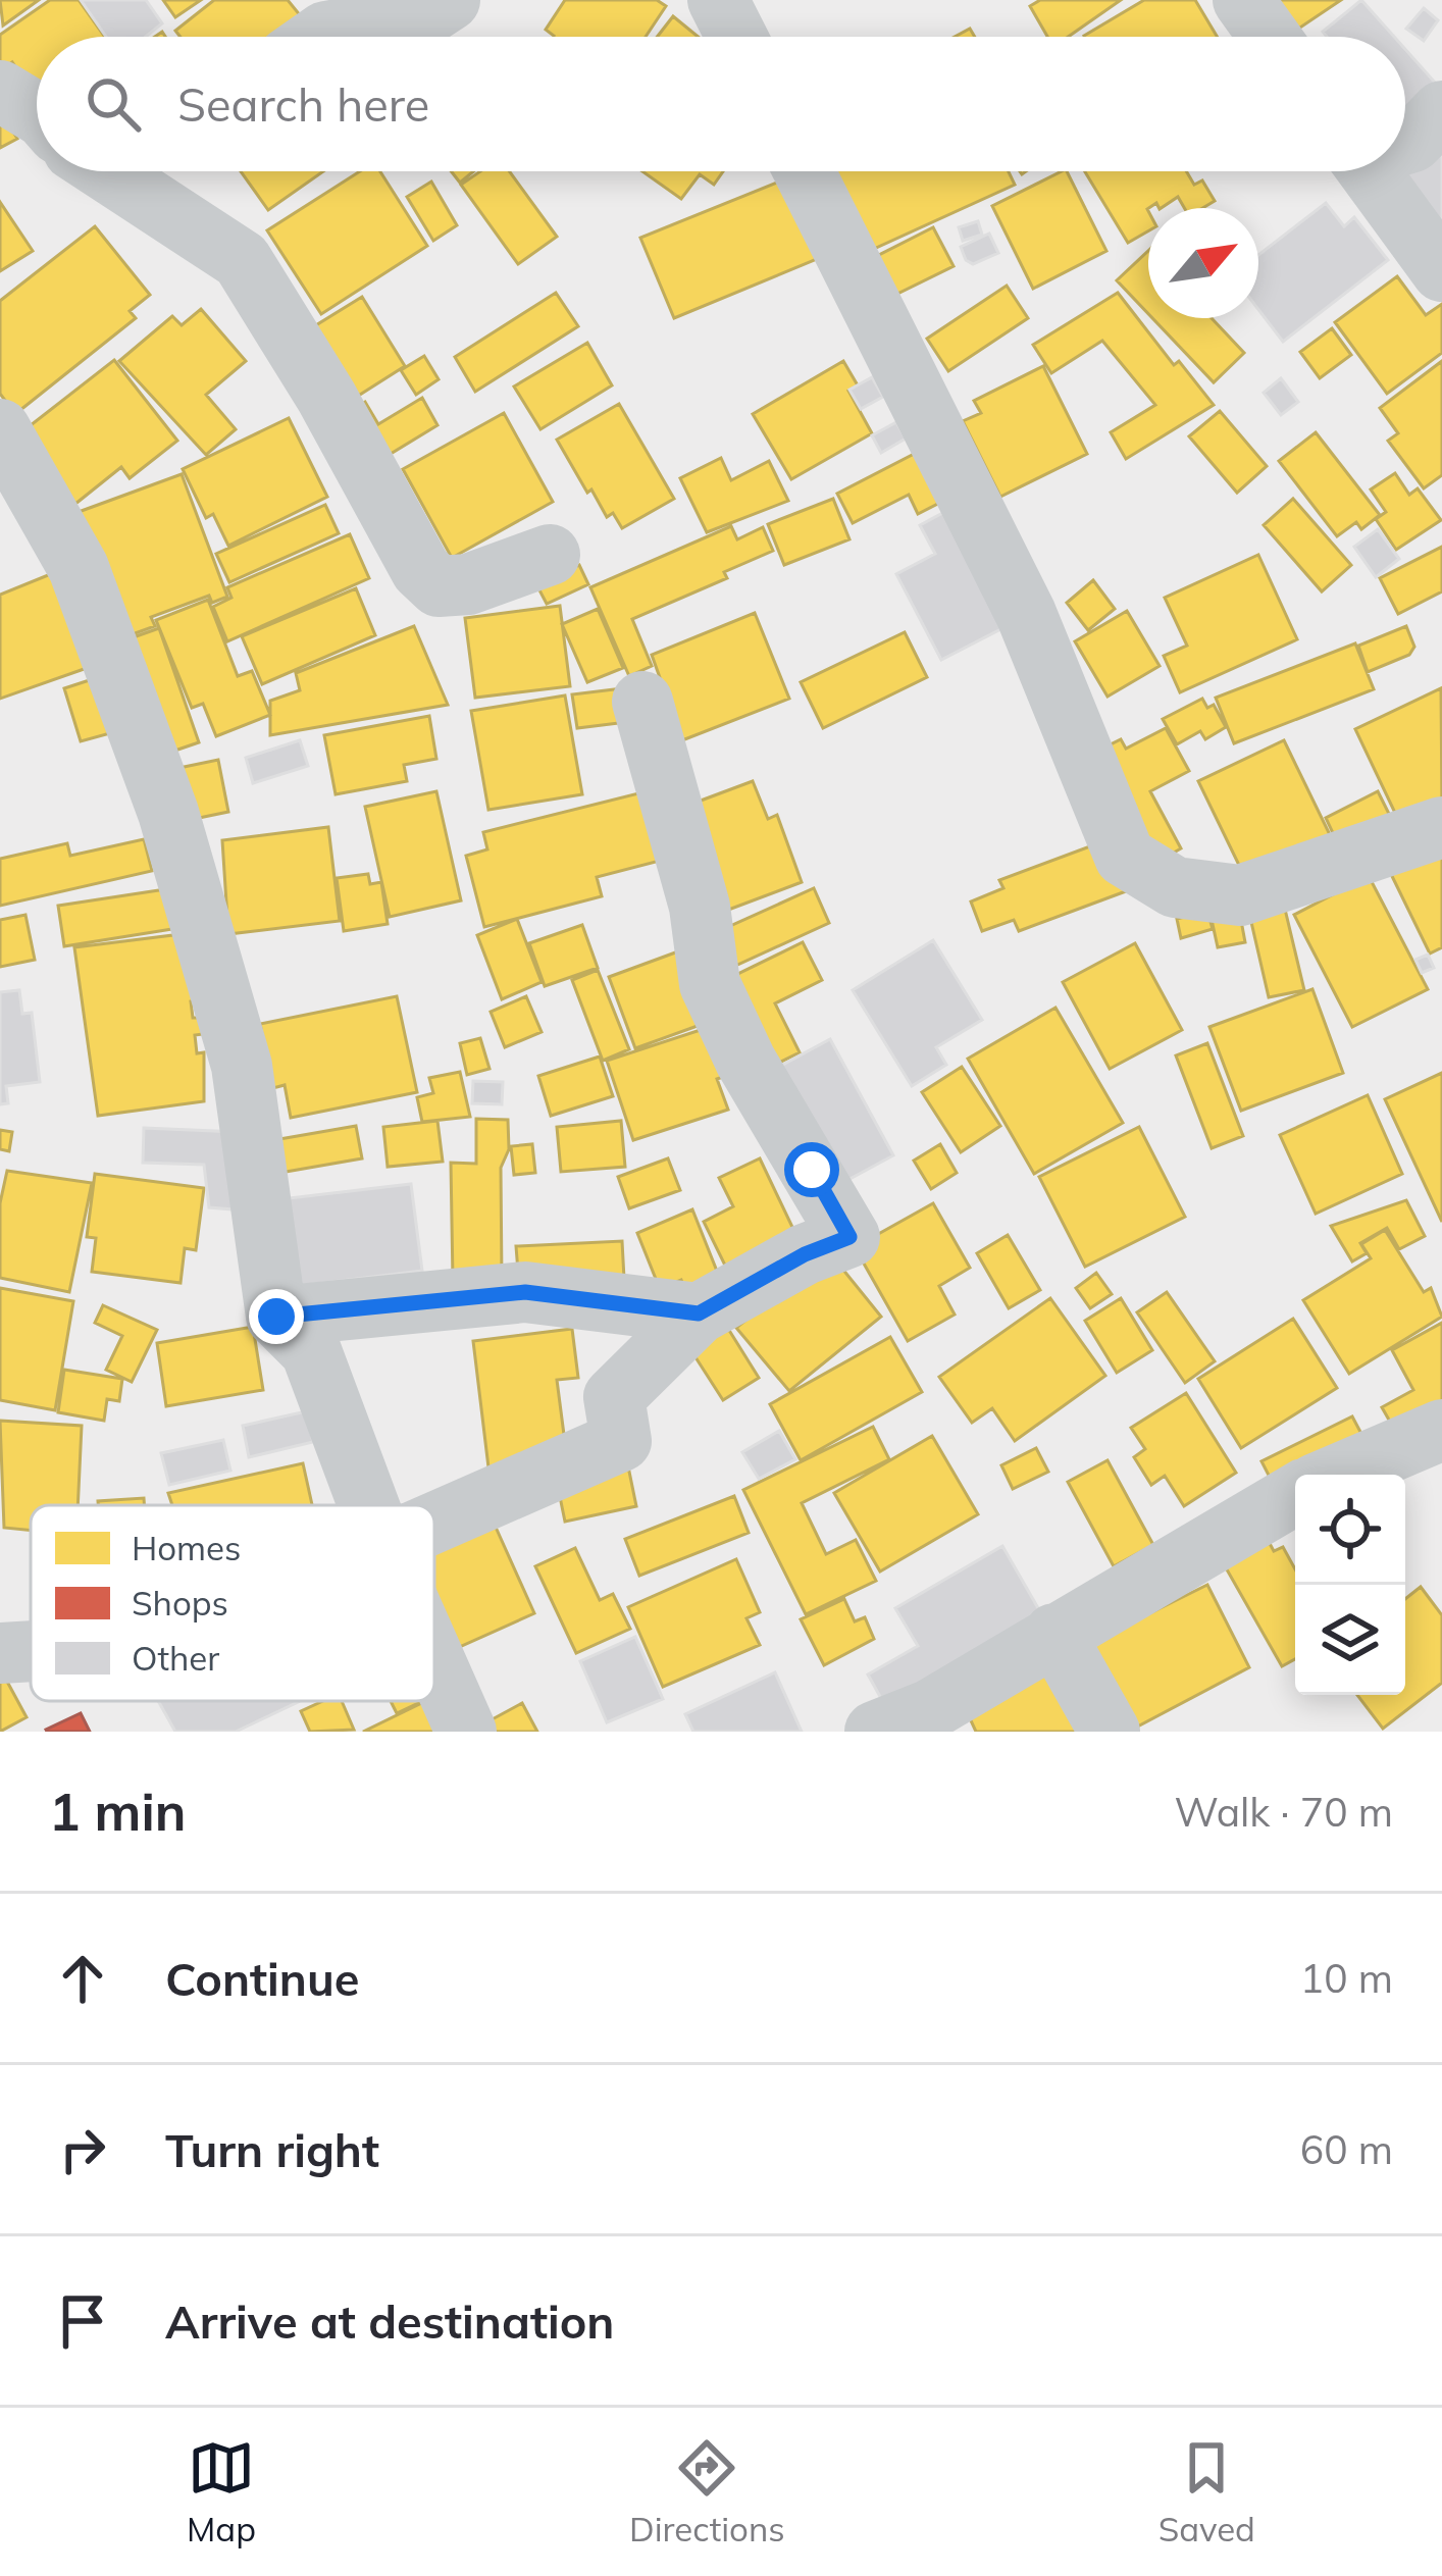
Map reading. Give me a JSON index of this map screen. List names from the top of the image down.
{
  "legend": ["Homes", "Shops", "Other"],
  "north": "top right",
  "page": {
    "search": "Search here",
    "heading": ["1 min", "Walk · 70 m"],
    "list": [
      ["Continue", "10 m"],
      ["Turn right", "60 m"],
      "Arrive at destination"
    ],
    "nav": ["Map", "Directions", "Saved"]
  }
}
